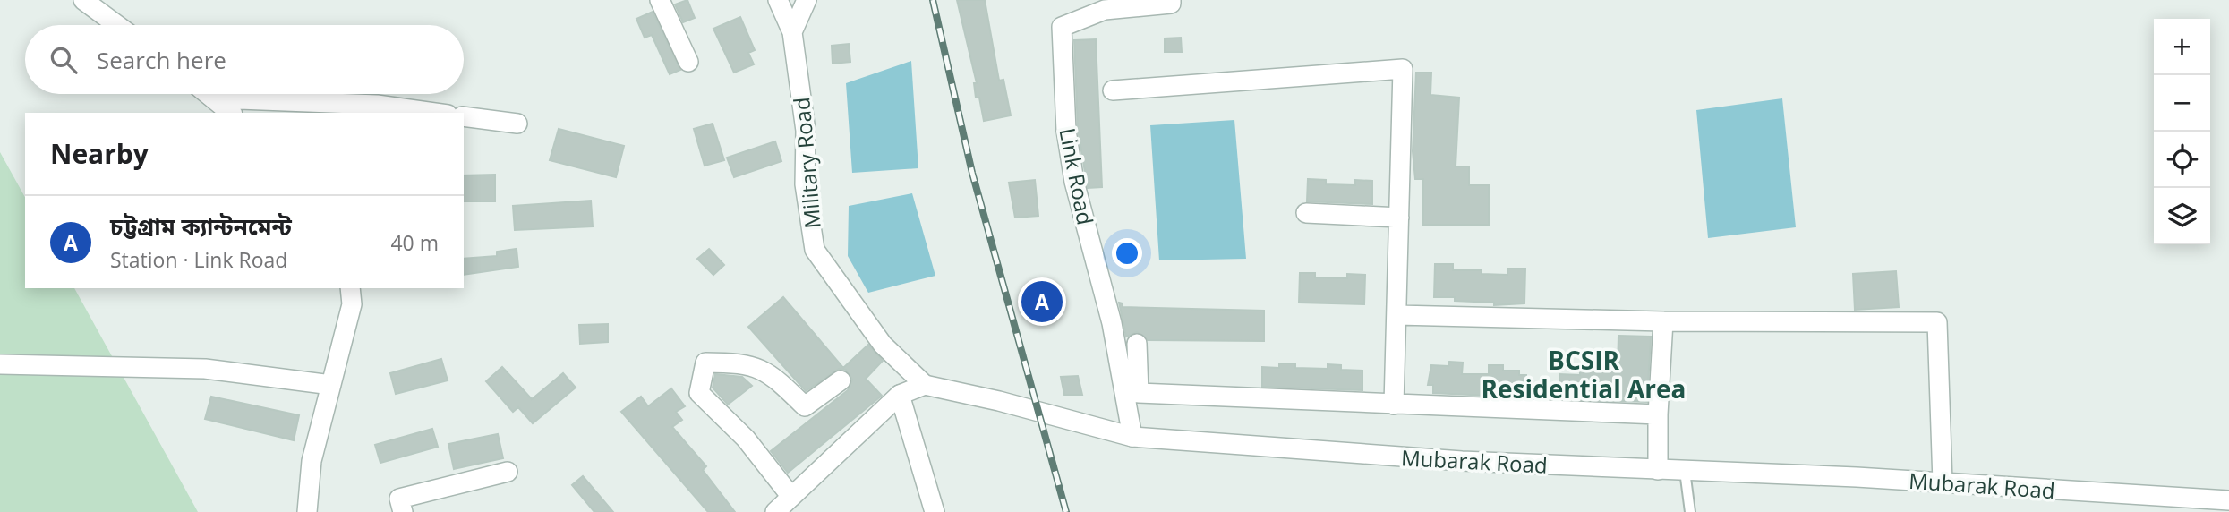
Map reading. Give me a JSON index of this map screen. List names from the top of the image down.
{
  "streets": {
    "street": ["Military Road", "Link Road", "Mubarak Road"]
  },
  "crossings": [
    ["Military Road", "Mubarak Road"],
    ["Link Road", "Mubarak Road"]
  ],
  "districts": ["BCSIR Residential Area"],
  "page": {
    "map_buttons": ["+", "−"],
    "search": "Search here",
    "heading": "Nearby",
    "list": [
      {
        "mark": "A",
        "name": "চট্টগ্রাম ক্যান্টনমেন্ট",
        "note": "Station · Link Road",
        "value": "40 m"
      }
    ],
    "pins": "A"
  }
}
